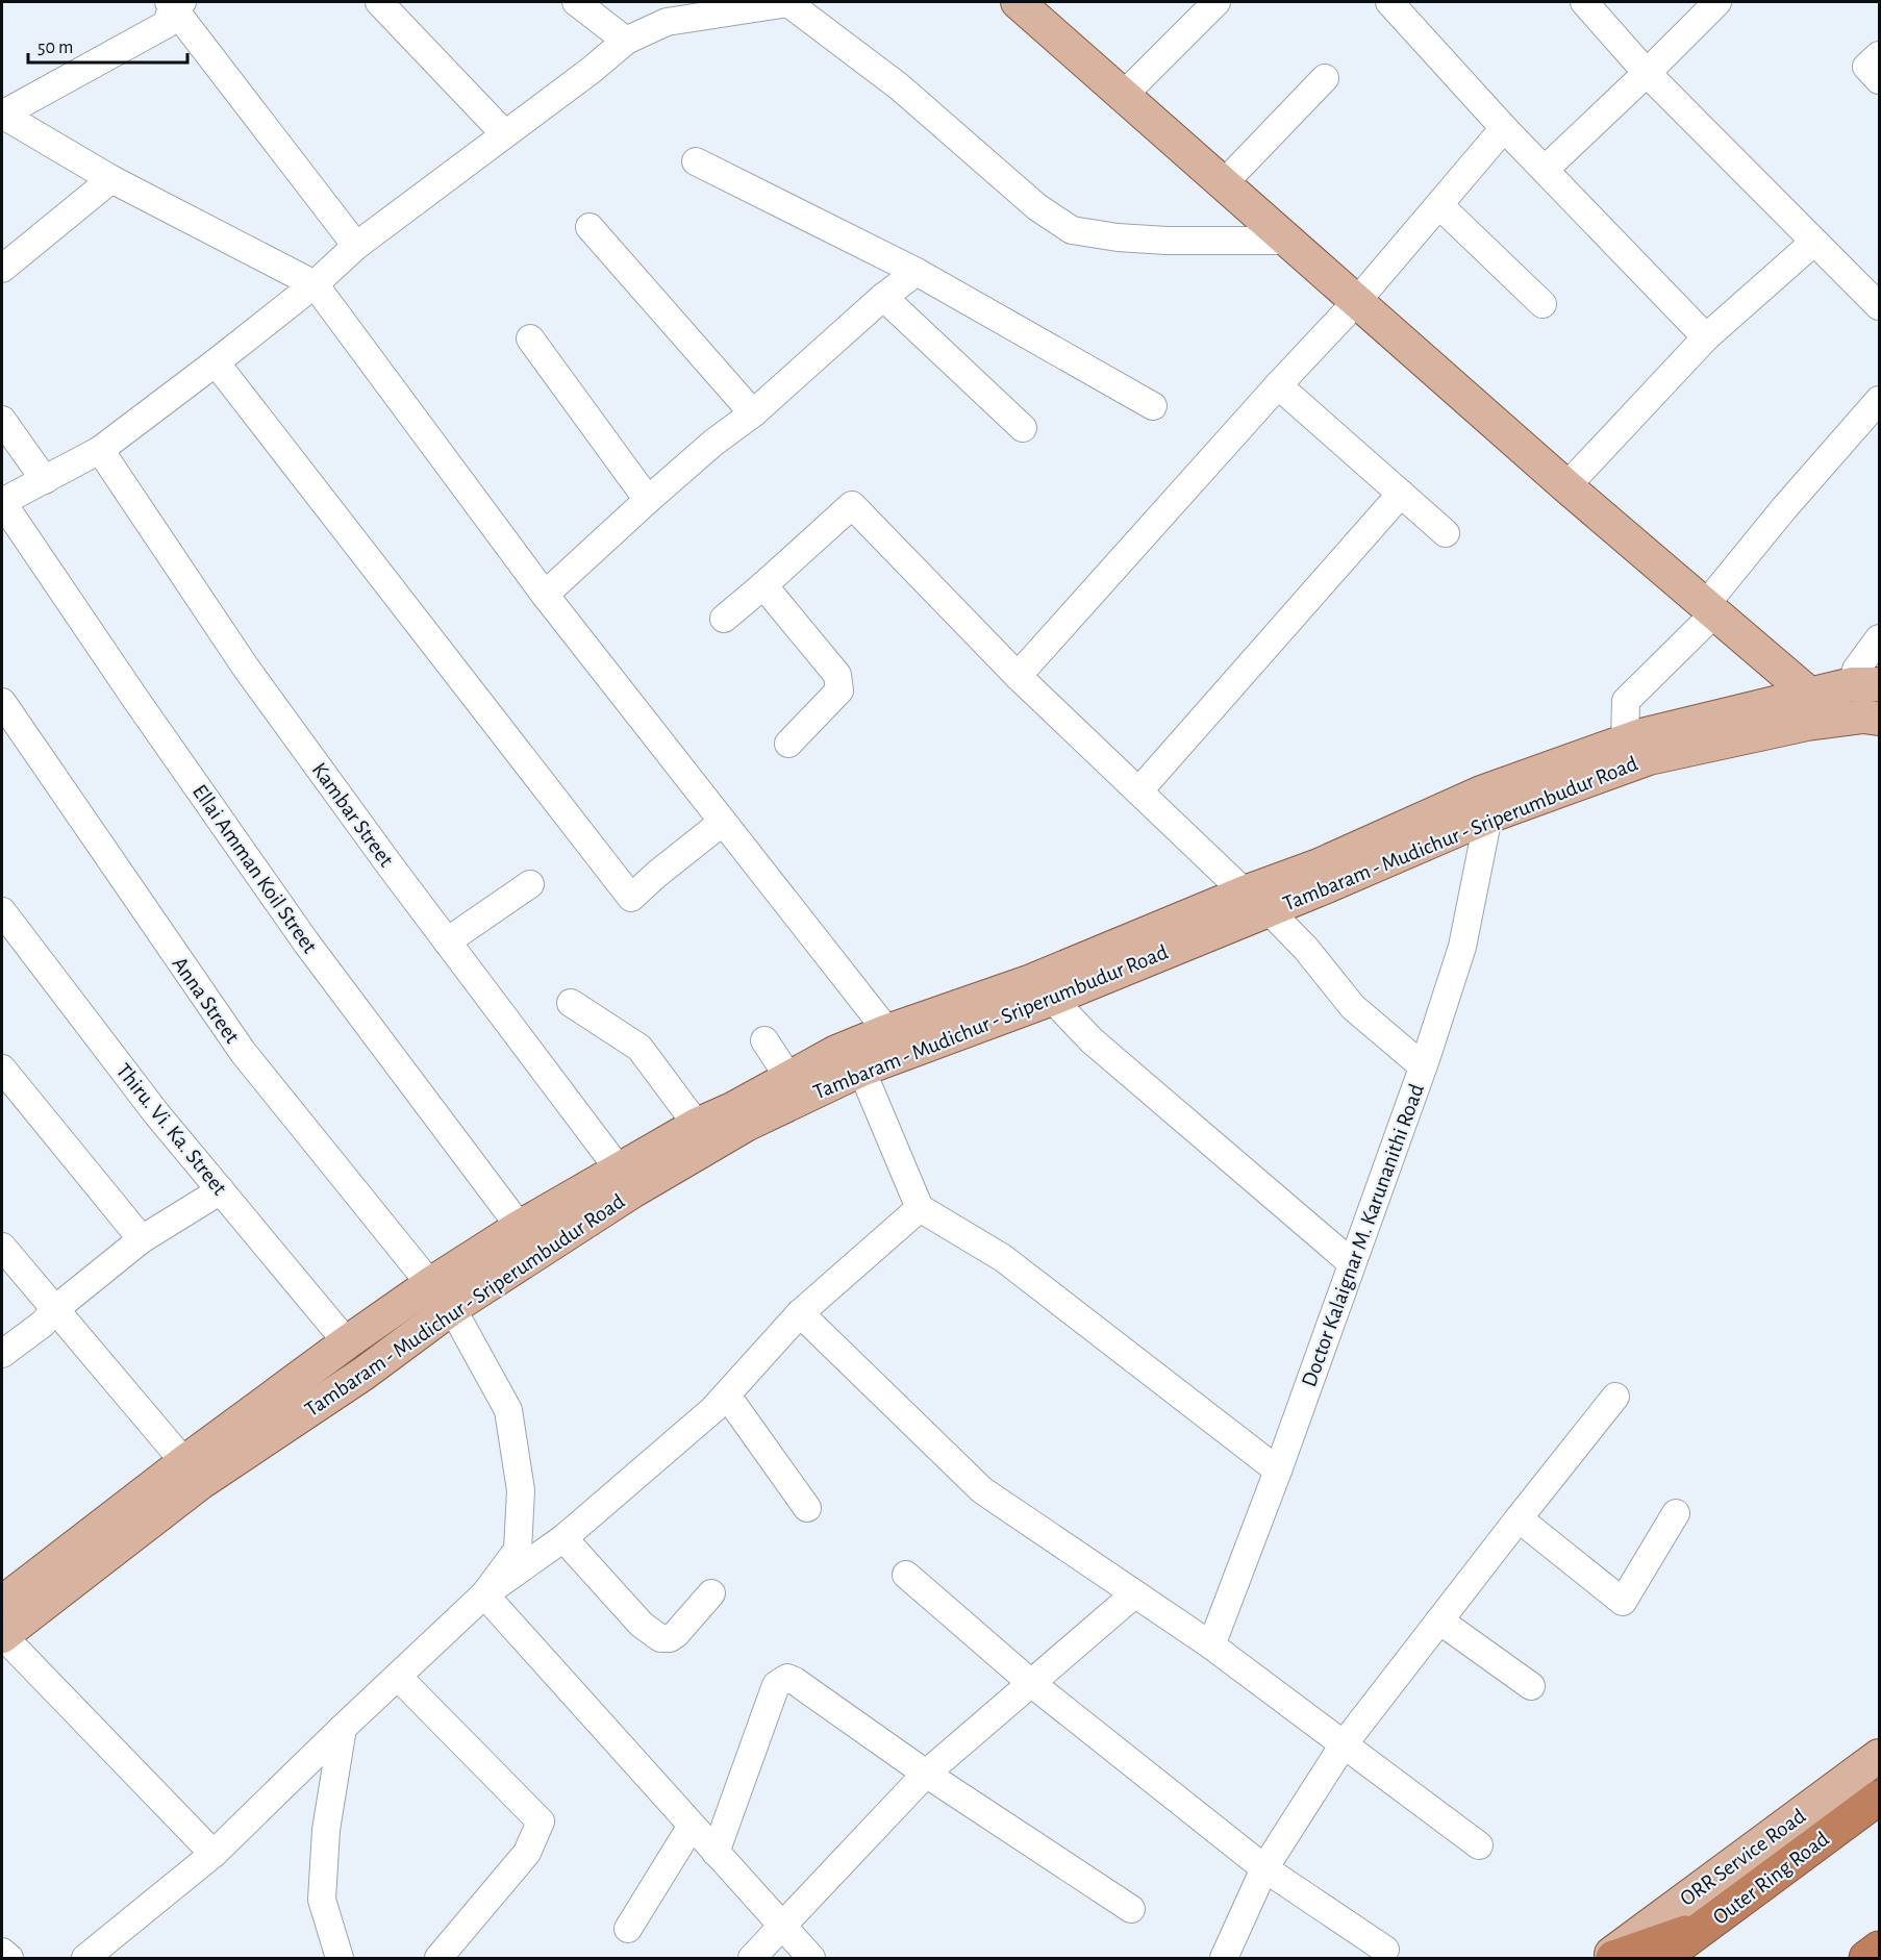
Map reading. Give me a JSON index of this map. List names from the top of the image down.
{
  "streets": {
    "highway": ["Outer Ring Road"],
    "main road": ["Tambaram - Mudichur - Sriperumbudur Road", "ORR Service Road"],
    "street": [
      "Kambar Street",
      "Ellai Amman Koil Street",
      "Anna Street",
      "Thiru. Vi. Ka. Street",
      "Doctor Kalaignar M. Karunanithi Road"
    ]
  },
  "crossings": [
    ["Kambar Street", "Tambaram - Mudichur - Sriperumbudur Road"],
    ["Tambaram - Mudichur - Sriperumbudur Road", "Ellai Amman Koil Street"],
    ["Tambaram - Mudichur - Sriperumbudur Road", "Anna Street"],
    ["Tambaram - Mudichur - Sriperumbudur Road", "Thiru. Vi. Ka. Street"],
    ["Tambaram - Mudichur - Sriperumbudur Road", "Doctor Kalaignar M. Karunanithi Road"]
  ],
  "scale_bar": "50 m"
}
